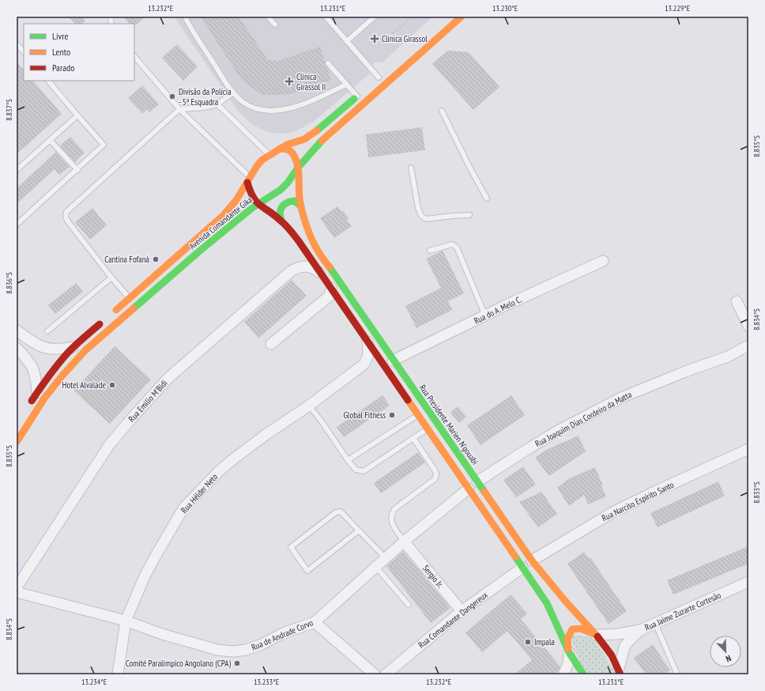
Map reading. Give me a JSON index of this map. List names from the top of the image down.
{
  "streets": {
    "street": [
      "Avenida Comandante Gika",
      "Rua do A. Melo C.",
      "Rua Emilio M'Bidi",
      "Rua Joaquim Dias Cordeiro da Matta",
      "Rua Presidente Marien N'gouabi",
      "Rua Hélder Neto",
      "Rua Narciso Espírito Santo",
      "Sergio Jr.",
      "Rua Jaime Zuzarte Cortesão",
      "Rua Comandante Dangereux",
      "Rua de Andrade Corvo"
    ]
  },
  "crossings": [
    ["Avenida Comandante Gika", "Rua Presidente Marien N'gouabi"],
    ["Rua do A. Melo C.", "Rua Presidente Marien N'gouabi"],
    ["Rua Joaquim Dias Cordeiro da Matta", "Rua Presidente Marien N'gouabi"],
    ["Rua Presidente Marien N'gouabi", "Rua Narciso Espírito Santo"],
    ["Rua Presidente Marien N'gouabi", "Rua Jaime Zuzarte Cortesão"],
    ["Rua Hélder Neto", "Rua de Andrade Corvo"],
    ["Sergio Jr.", "Rua Comandante Dangereux"],
    ["Sergio Jr.", "Rua de Andrade Corvo"]
  ],
  "places": {
    "health": ["Clínica Girassol", "Clínica Girassol II"],
    "other": [
      "Divisão da Polícia - 5ª Esquadra",
      "Cantina Fofaná",
      "Hotel Alvalade",
      "Global Fitness",
      "Impala",
      "Comité Paralímpico Angolano (CPA)"
    ]
  },
  "legend": ["Livre", "Lento", "Parado"],
  "north": "bottom right",
  "coordinates": [
    "13.232°E",
    "13.231°E",
    "13.230°E",
    "13.229°E",
    "8.837°S",
    "8.835°S",
    "8.836°S",
    "8.834°S",
    "8.833°S",
    "13.234°E",
    "13.233°E"
  ]
}
